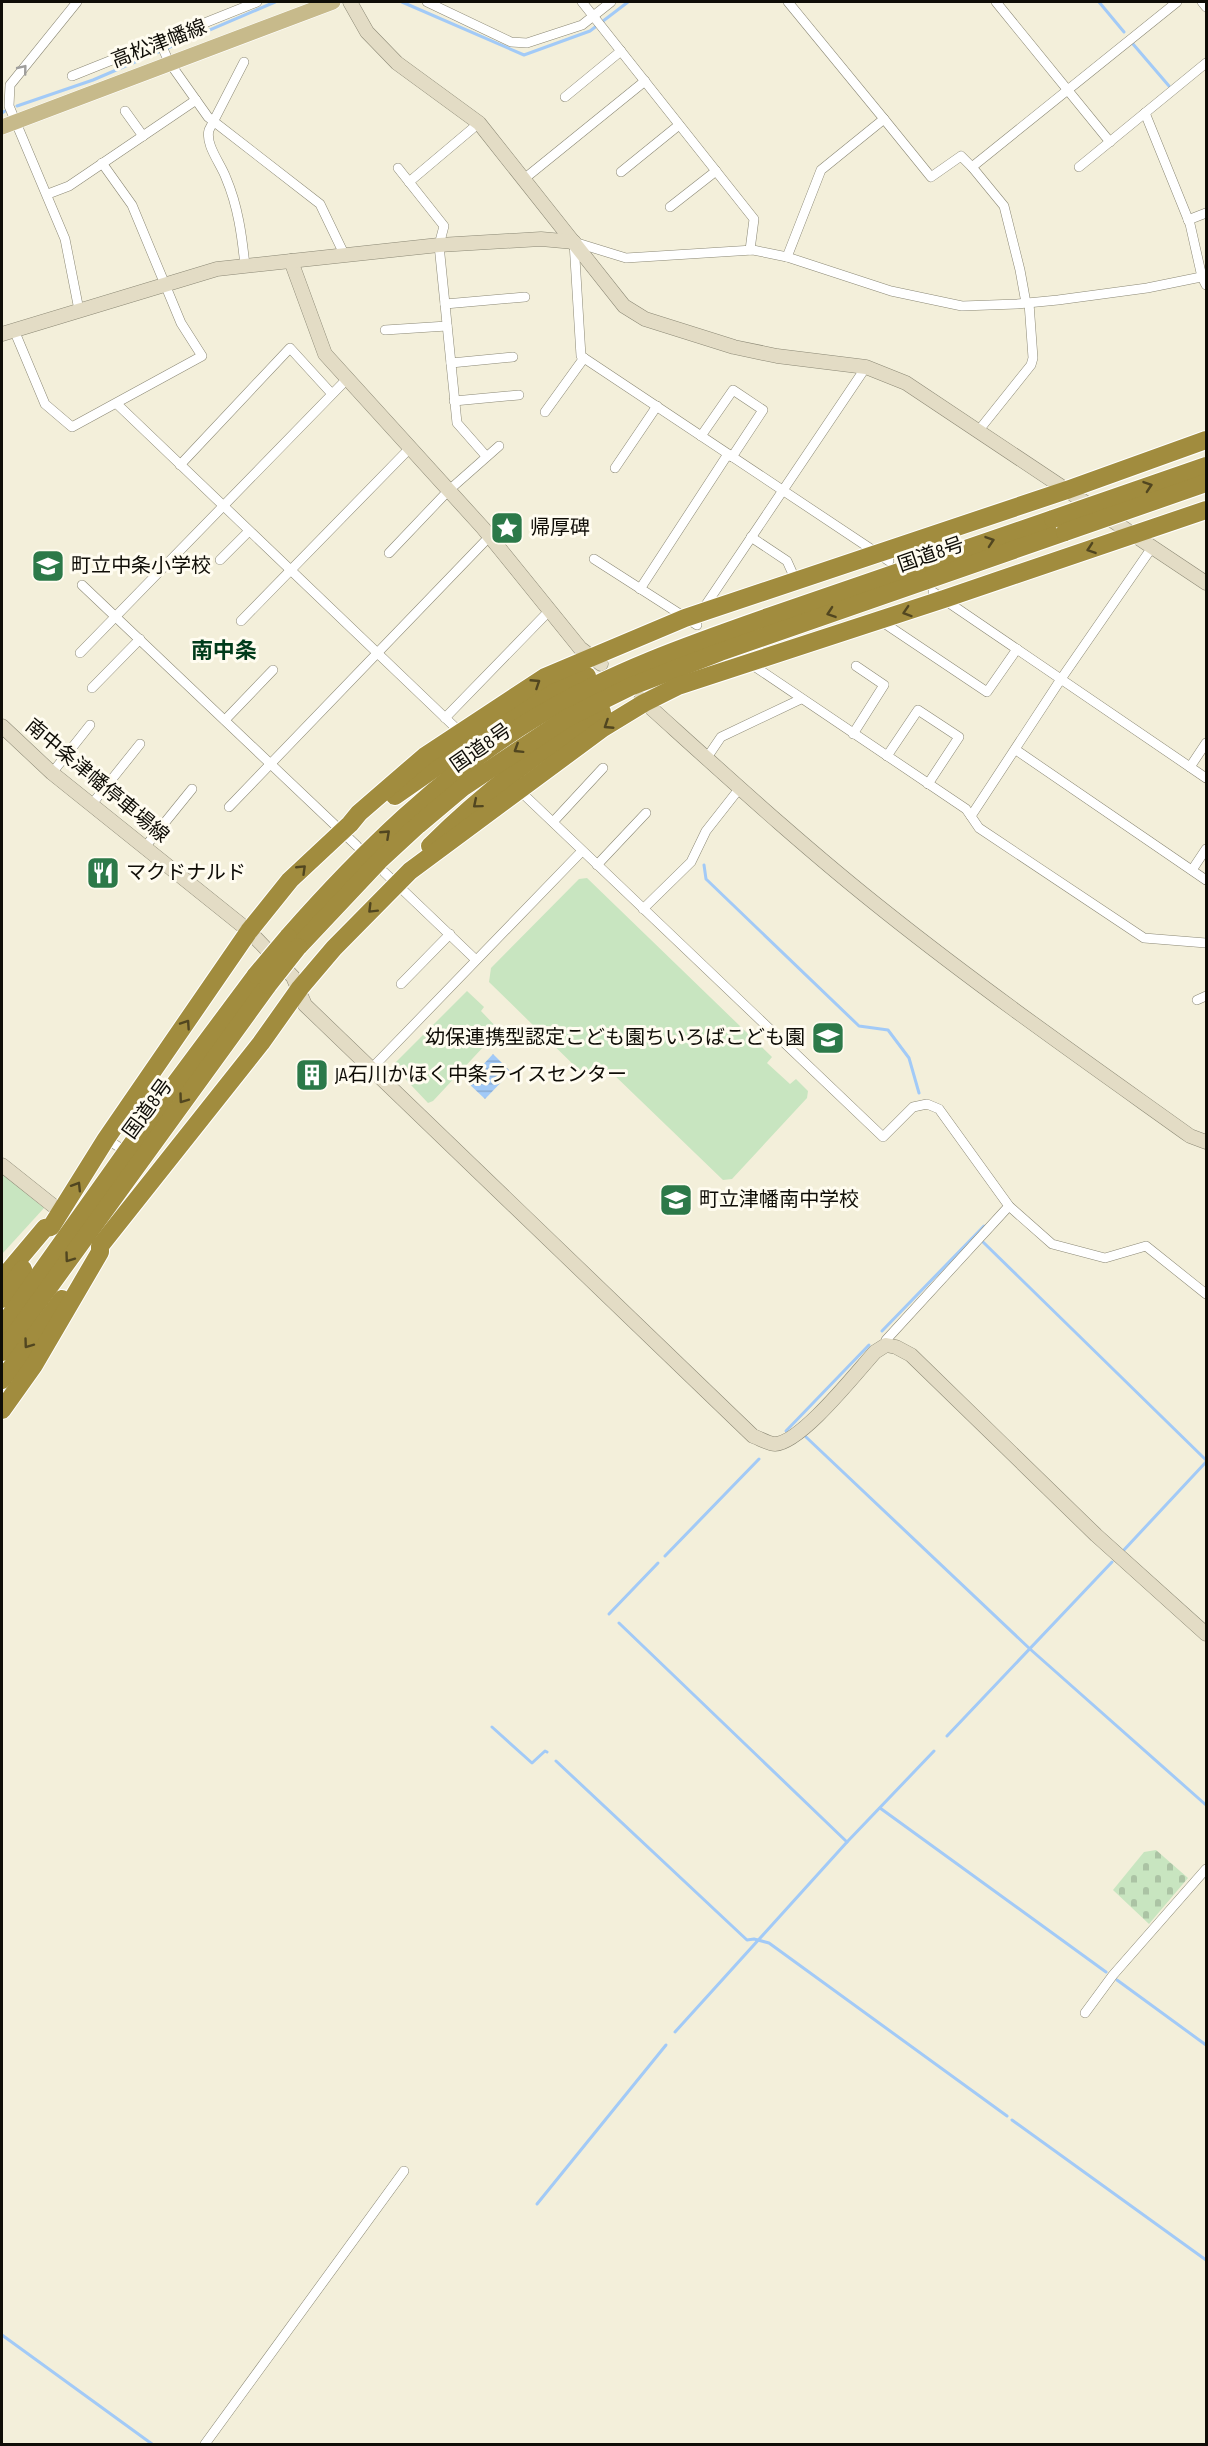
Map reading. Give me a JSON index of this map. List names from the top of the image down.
{
  "streets": {
    "highway": ["国道8号"],
    "main road": ["高松津幡線"],
    "street": ["南中条津幡停車場線"]
  },
  "districts": ["南中条"],
  "places": {
    "place": ["帰厚碑"],
    "school or university": ["町立中条小学校", "幼保連携型認定こども園ちいろばこども園", "町立津幡南中学校"],
    "restaurant": ["マクドナルド"],
    "building": ["JA石川かほく中条ライスセンター"]
  }
}
